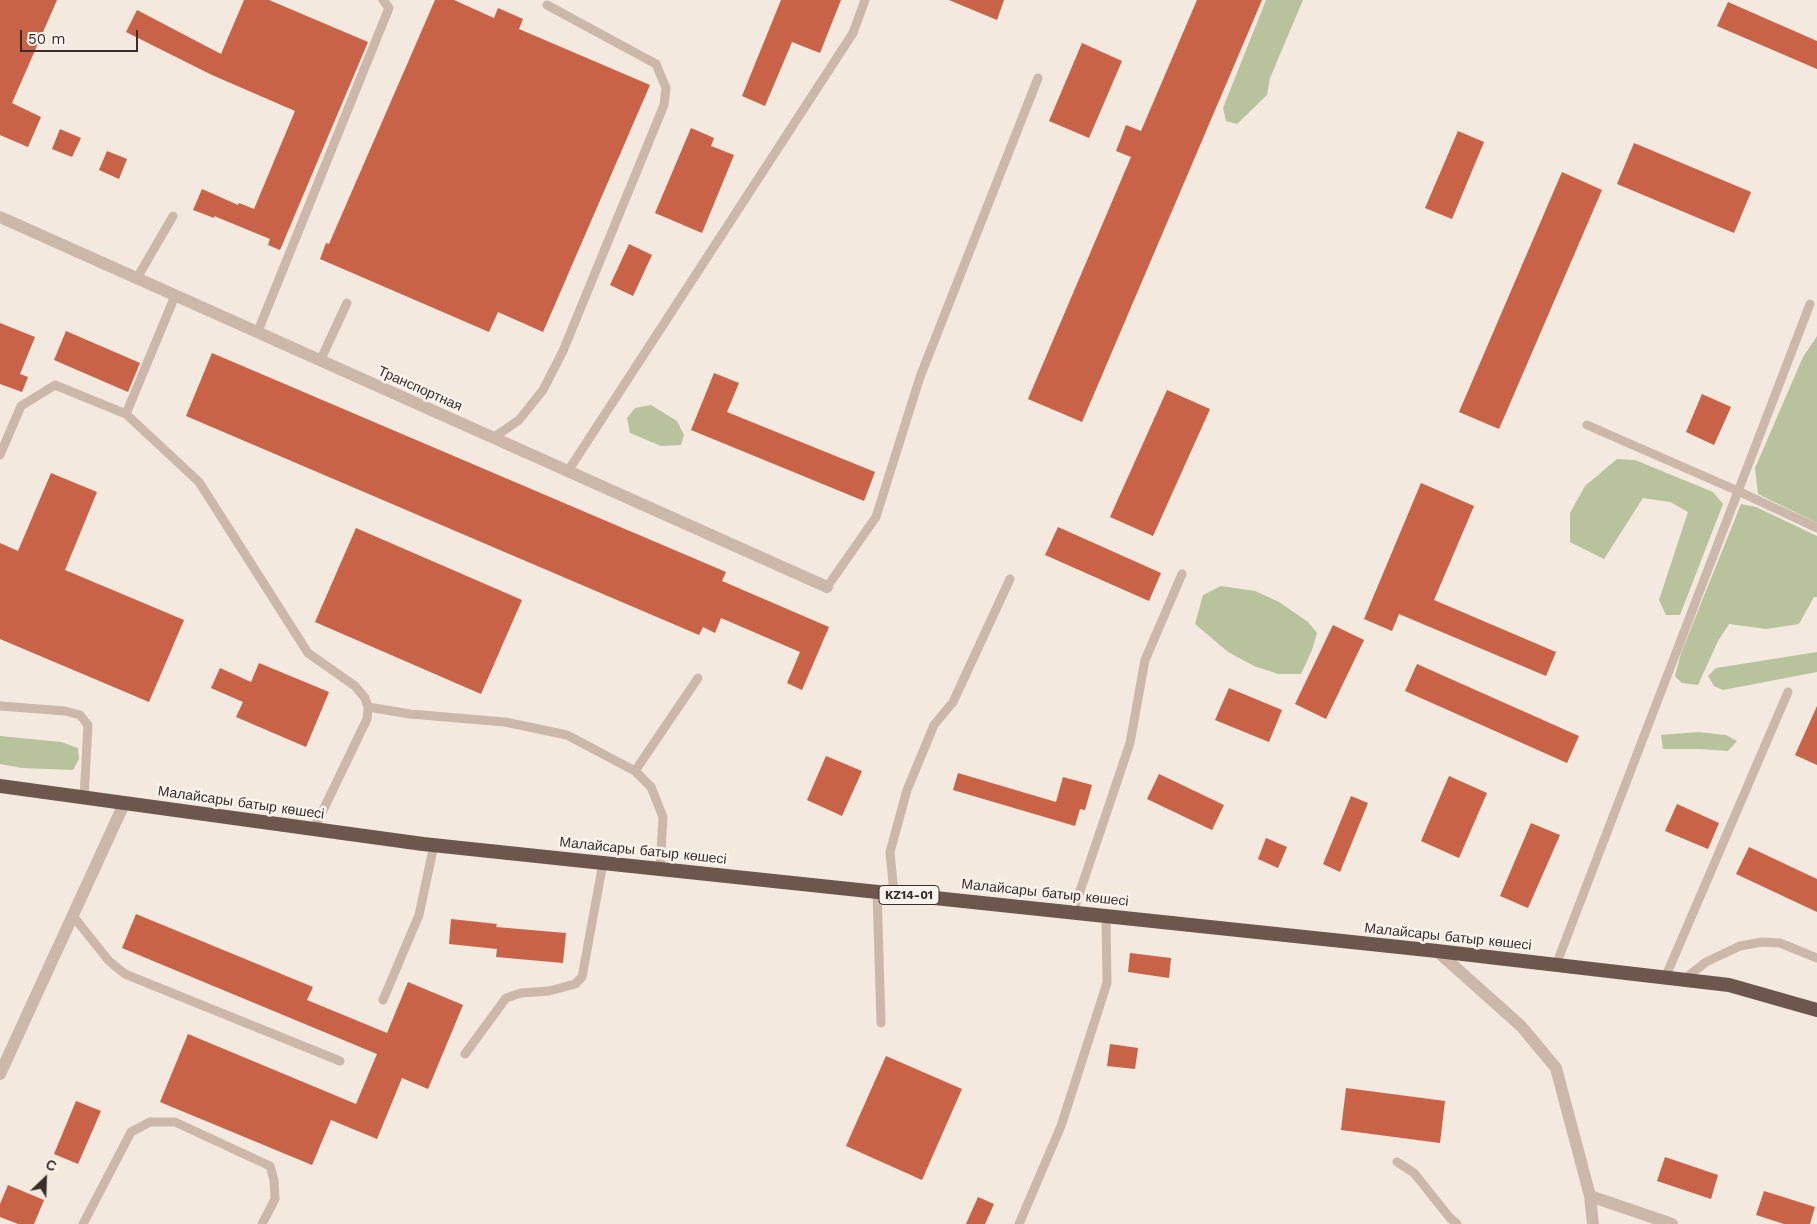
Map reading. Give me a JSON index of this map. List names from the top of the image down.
{
  "streets": {
    "highway": ["Малайсары батыр көшесі", "KZ14-01"],
    "street": ["Транспортная"]
  },
  "scale_bar": "50 m",
  "north": "top right"
}
